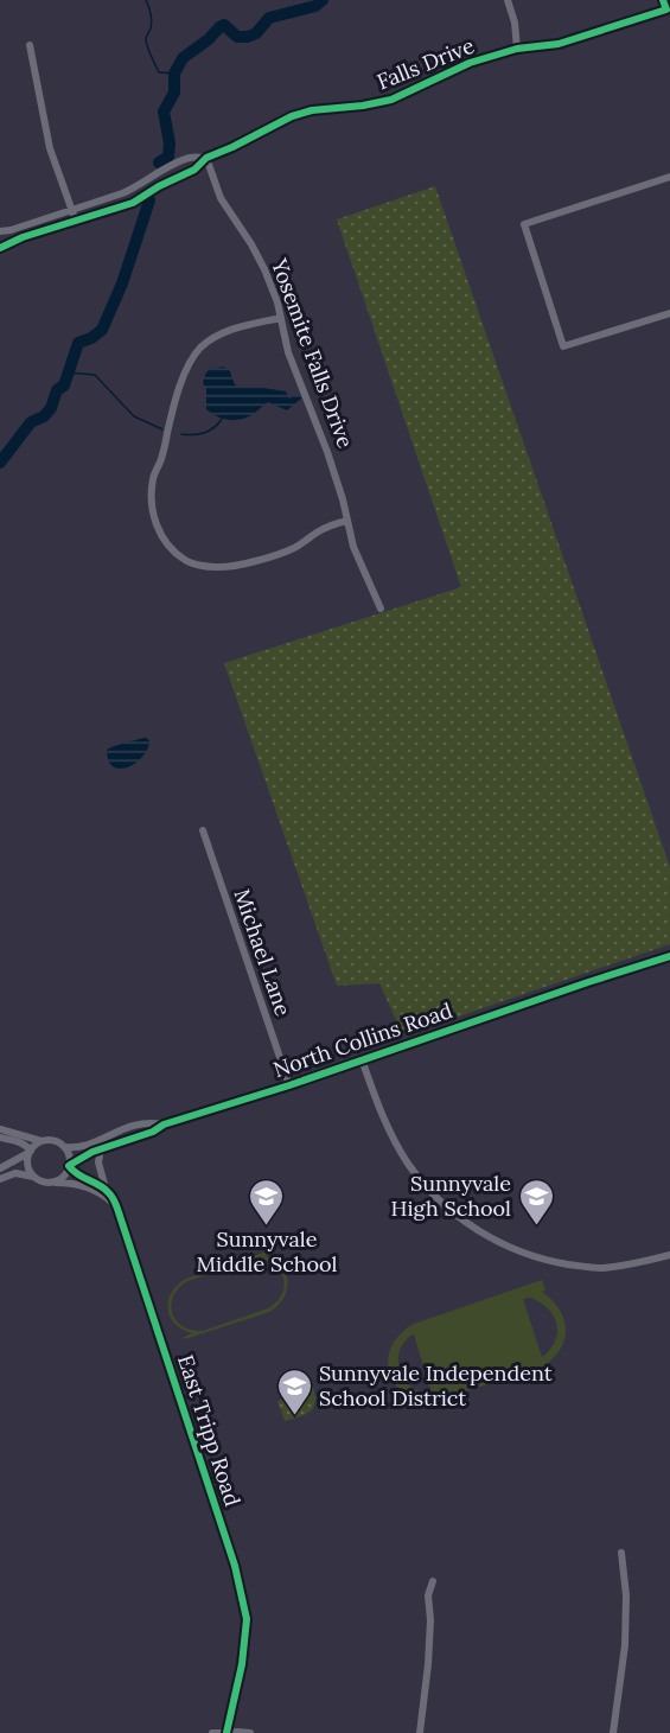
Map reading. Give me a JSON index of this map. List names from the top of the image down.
{
  "streets": {
    "street": [
      "Falls Drive",
      "Yosemite Falls Drive",
      "Michael Lane",
      "North Collins Road",
      "East Tripp Road"
    ]
  },
  "crossings": [
    ["Falls Drive", "Yosemite Falls Drive"],
    ["Michael Lane", "North Collins Road"],
    ["North Collins Road", "East Tripp Road"]
  ],
  "places": {
    "school or university": ["Sunnyvale Middle School", "Sunnyvale High School", "Sunnyvale Independent School District"]
  }
}
